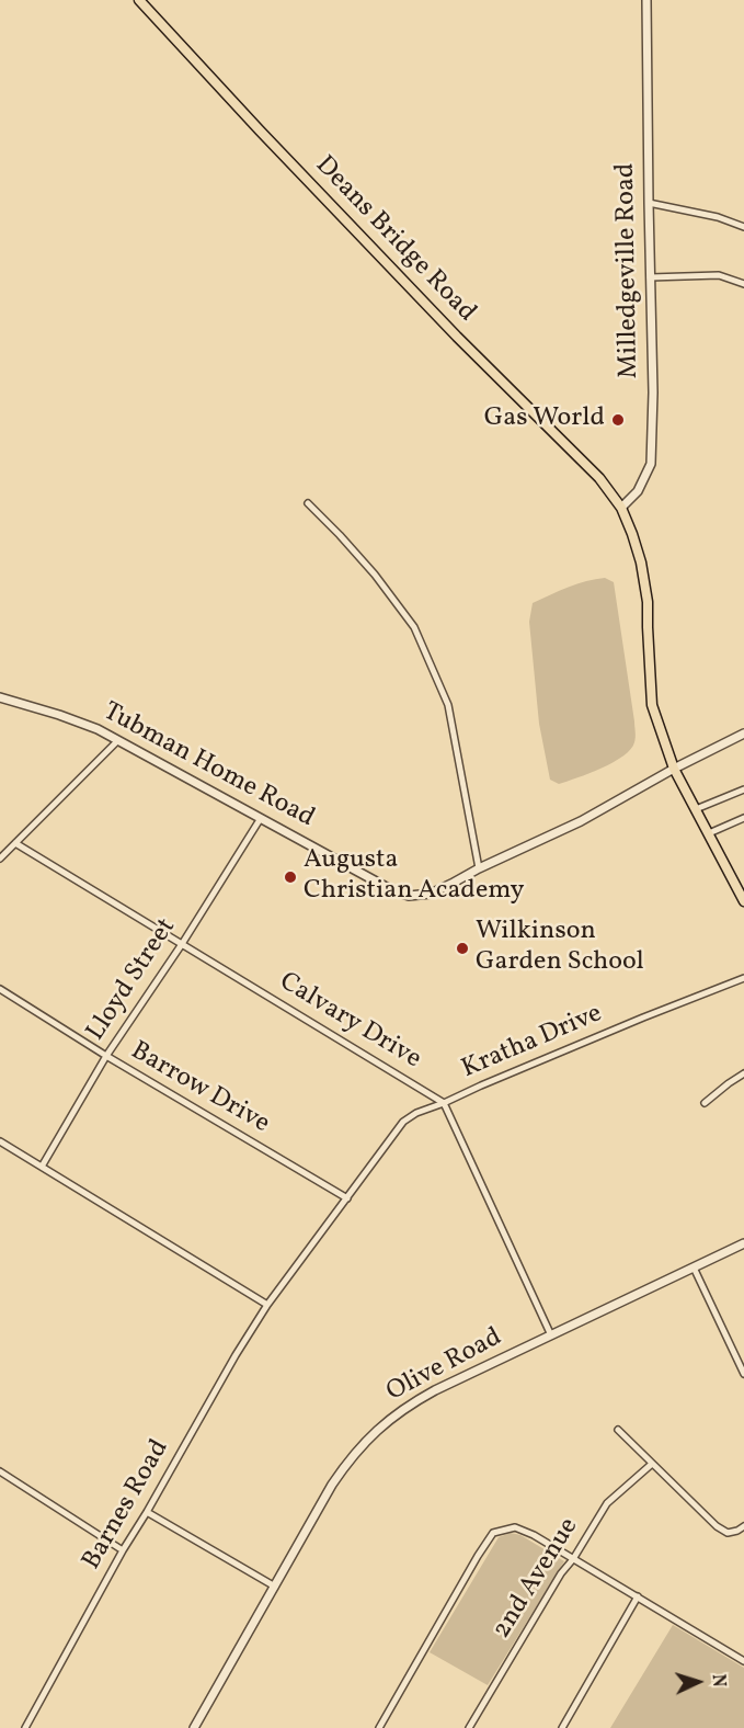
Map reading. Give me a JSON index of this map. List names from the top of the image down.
{
  "streets": {
    "main road": ["Deans Bridge Road"],
    "street": [
      "Milledgeville Road",
      "Tubman Home Road",
      "Lloyd Street",
      "Calvary Drive",
      "Kratha Drive",
      "Barrow Drive",
      "Olive Road",
      "Barnes Road",
      "2nd Avenue"
    ]
  },
  "crossings": [
    ["Deans Bridge Road", "Milledgeville Road"],
    ["Tubman Home Road", "Lloyd Street"],
    ["Lloyd Street", "Calvary Drive"],
    ["Lloyd Street", "Barrow Drive"],
    ["Calvary Drive", "Kratha Drive"],
    ["Kratha Drive", "Barrow Drive"],
    ["Kratha Drive", "Barnes Road"]
  ],
  "places": ["Gas World", "Augusta Christian Academy", "Wilkinson Garden School"],
  "north": "right"
}
